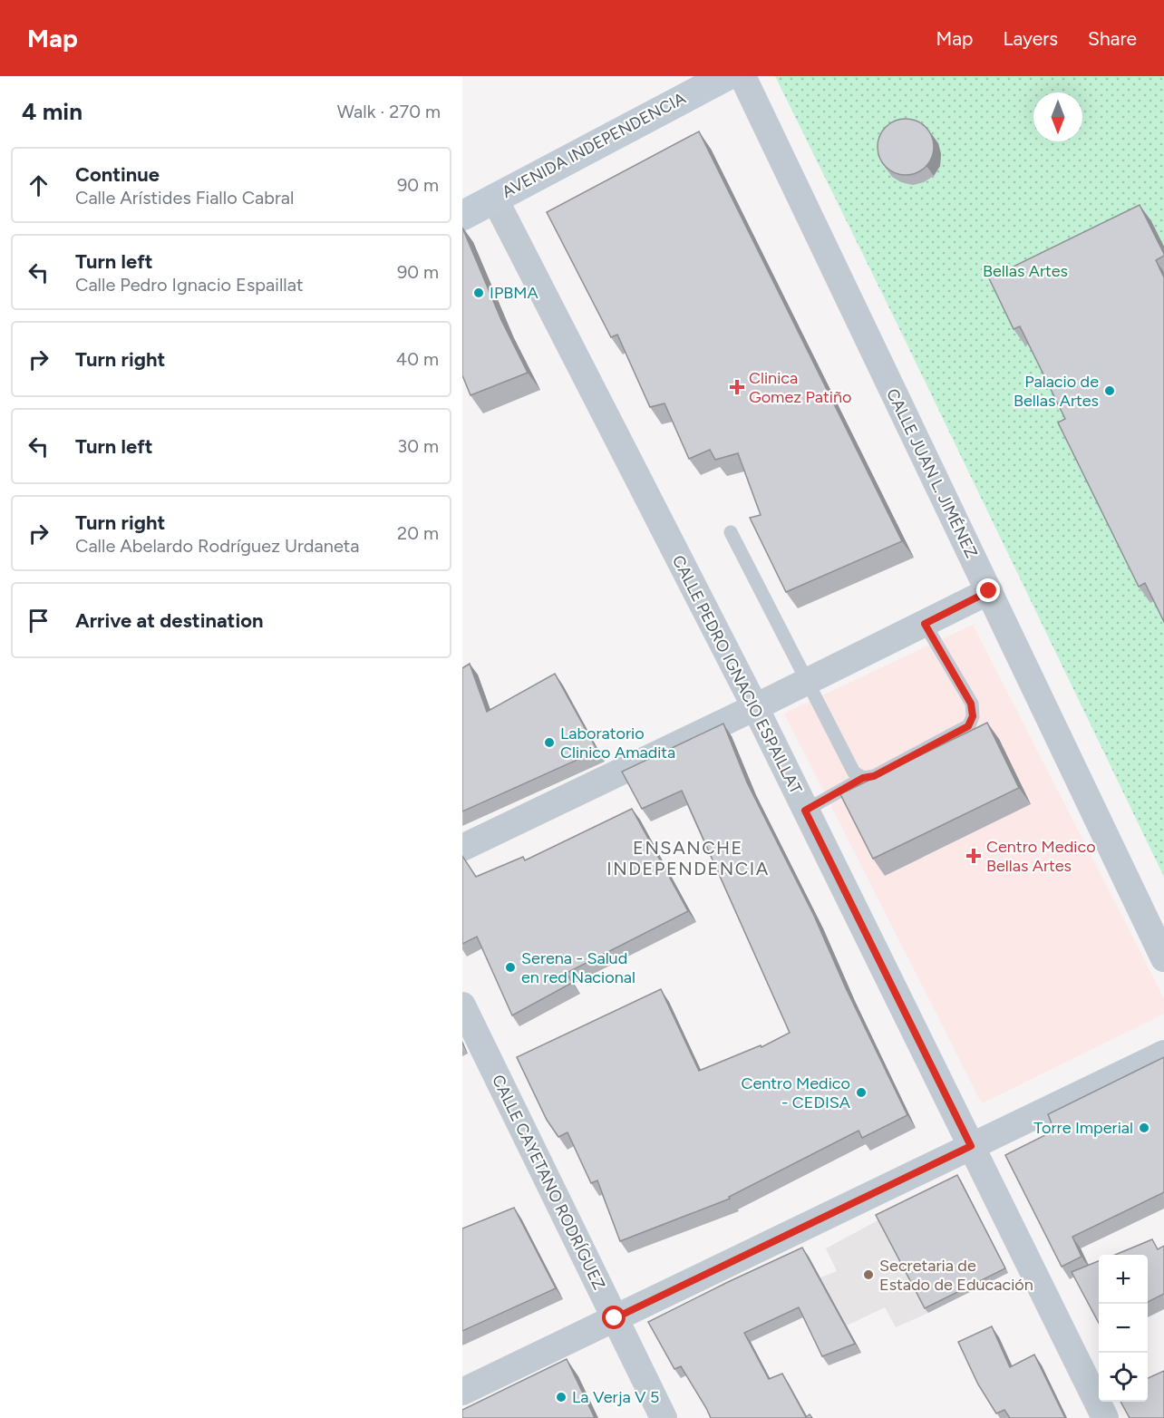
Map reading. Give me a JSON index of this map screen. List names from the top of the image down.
{
  "streets": {
    "main road": ["AVENIDA INDEPENDENCIA"],
    "street": ["CALLE JUAN L. JIMÉNEZ", "CALLE PEDRO IGNACIO ESPAILLAT", "CALLE CAYETANO RODRÍGUEZ"]
  },
  "crossings": [
    ["AVENIDA INDEPENDENCIA", "CALLE PEDRO IGNACIO ESPAILLAT"]
  ],
  "districts": ["ENSANCHE INDEPENDENCIA"],
  "parks": ["Bellas Artes"],
  "places": {
    "other": [
      "IPBMA",
      "Palacio de Bellas Artes",
      "Laboratorio Clinico Amadita",
      "Serena - Salud en red Nacional",
      "Centro Medico - CEDISA",
      "Torre Imperial",
      "Secretaria de Estado de Educación",
      "La Verja V 5"
    ],
    "health": ["Clinica Gomez Patiño", "Centro Medico Bellas Artes"]
  },
  "north": "bottom",
  "page": {
    "header": "Map",
    "nav": ["Map", "Layers", "Share"],
    "heading": ["4 min", "Walk · 270 m"],
    "list": [
      ["Continue", "Calle Arístides Fiallo Cabral", "90 m"],
      ["Turn left", "Calle Pedro Ignacio Espaillat", "90 m"],
      ["Turn right", "40 m"],
      ["Turn left", "30 m"],
      ["Turn right", "Calle Abelardo Rodríguez Urdaneta", "20 m"],
      "Arrive at destination"
    ],
    "map_buttons": ["+", "−"]
  }
}
